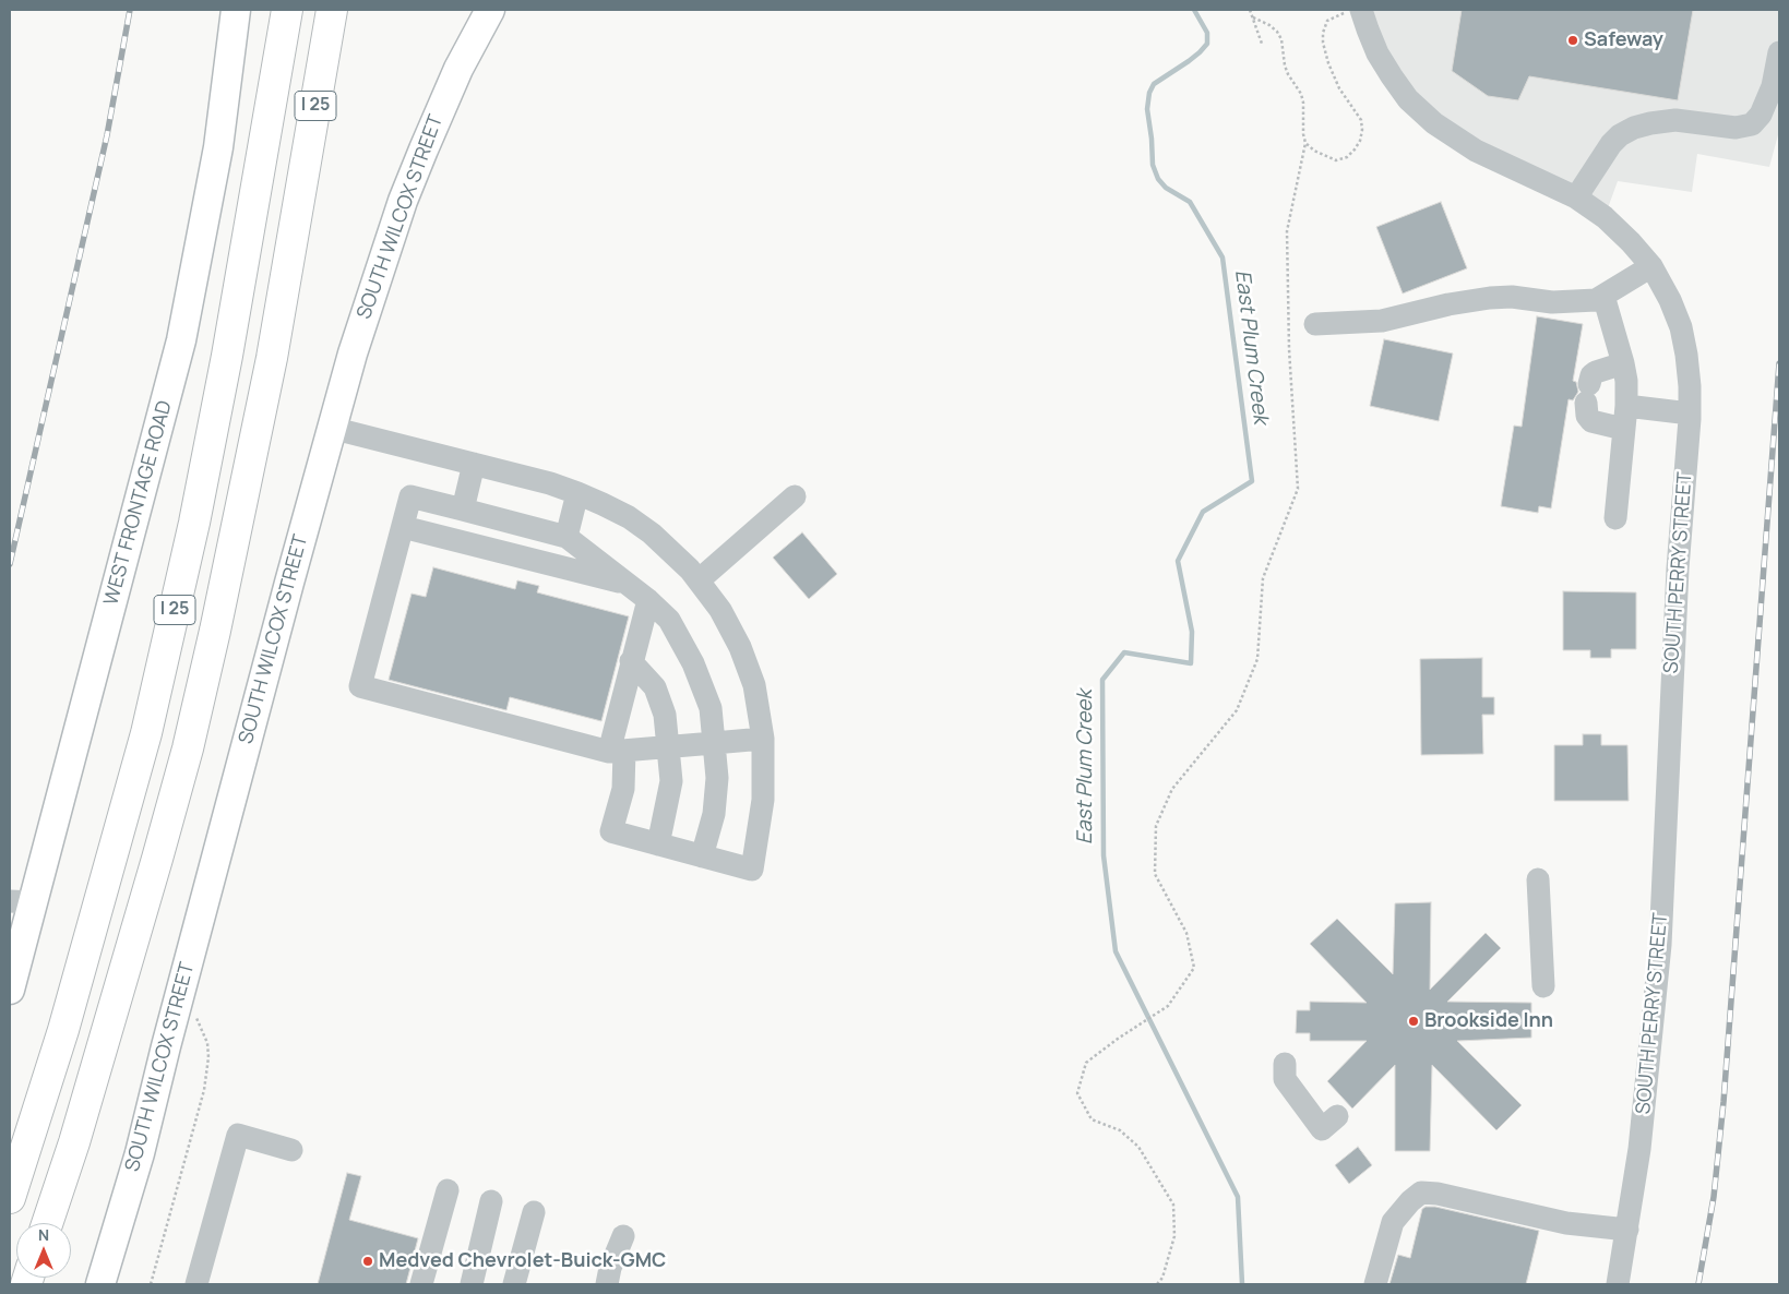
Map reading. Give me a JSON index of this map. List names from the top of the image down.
{
  "streets": {
    "highway": ["I 25"],
    "main road": ["SOUTH WILCOX STREET", "WEST FRONTAGE ROAD"],
    "street": ["SOUTH PERRY STREET"]
  },
  "water": ["East Plum Creek"],
  "places": ["Safeway", "Brookside Inn", "Medved Chevrolet-Buick-GMC"],
  "north": "top"
}
